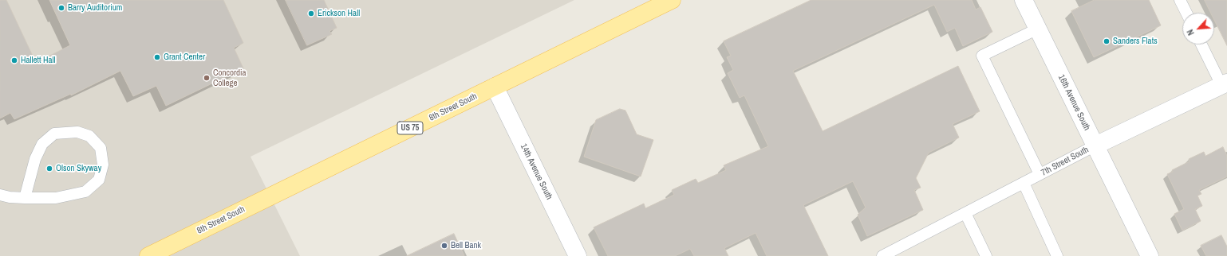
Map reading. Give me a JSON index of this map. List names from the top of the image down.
{
  "streets": {
    "main road": ["8th Street South", "US 75"],
    "street": ["16th Avenue South", "7th Street South", "14th Avenue South"]
  },
  "crossings": [
    ["16th Avenue South", "7th Street South"],
    ["8th Street South", "14th Avenue South"]
  ],
  "places": [
    "Barry Auditorium",
    "Erickson Hall",
    "Sanders Flats",
    "Grant Center",
    "Hallett Hall",
    "Concordia College",
    "Olson Skyway",
    "Bell Bank"
  ],
  "north": "bottom left"
}
